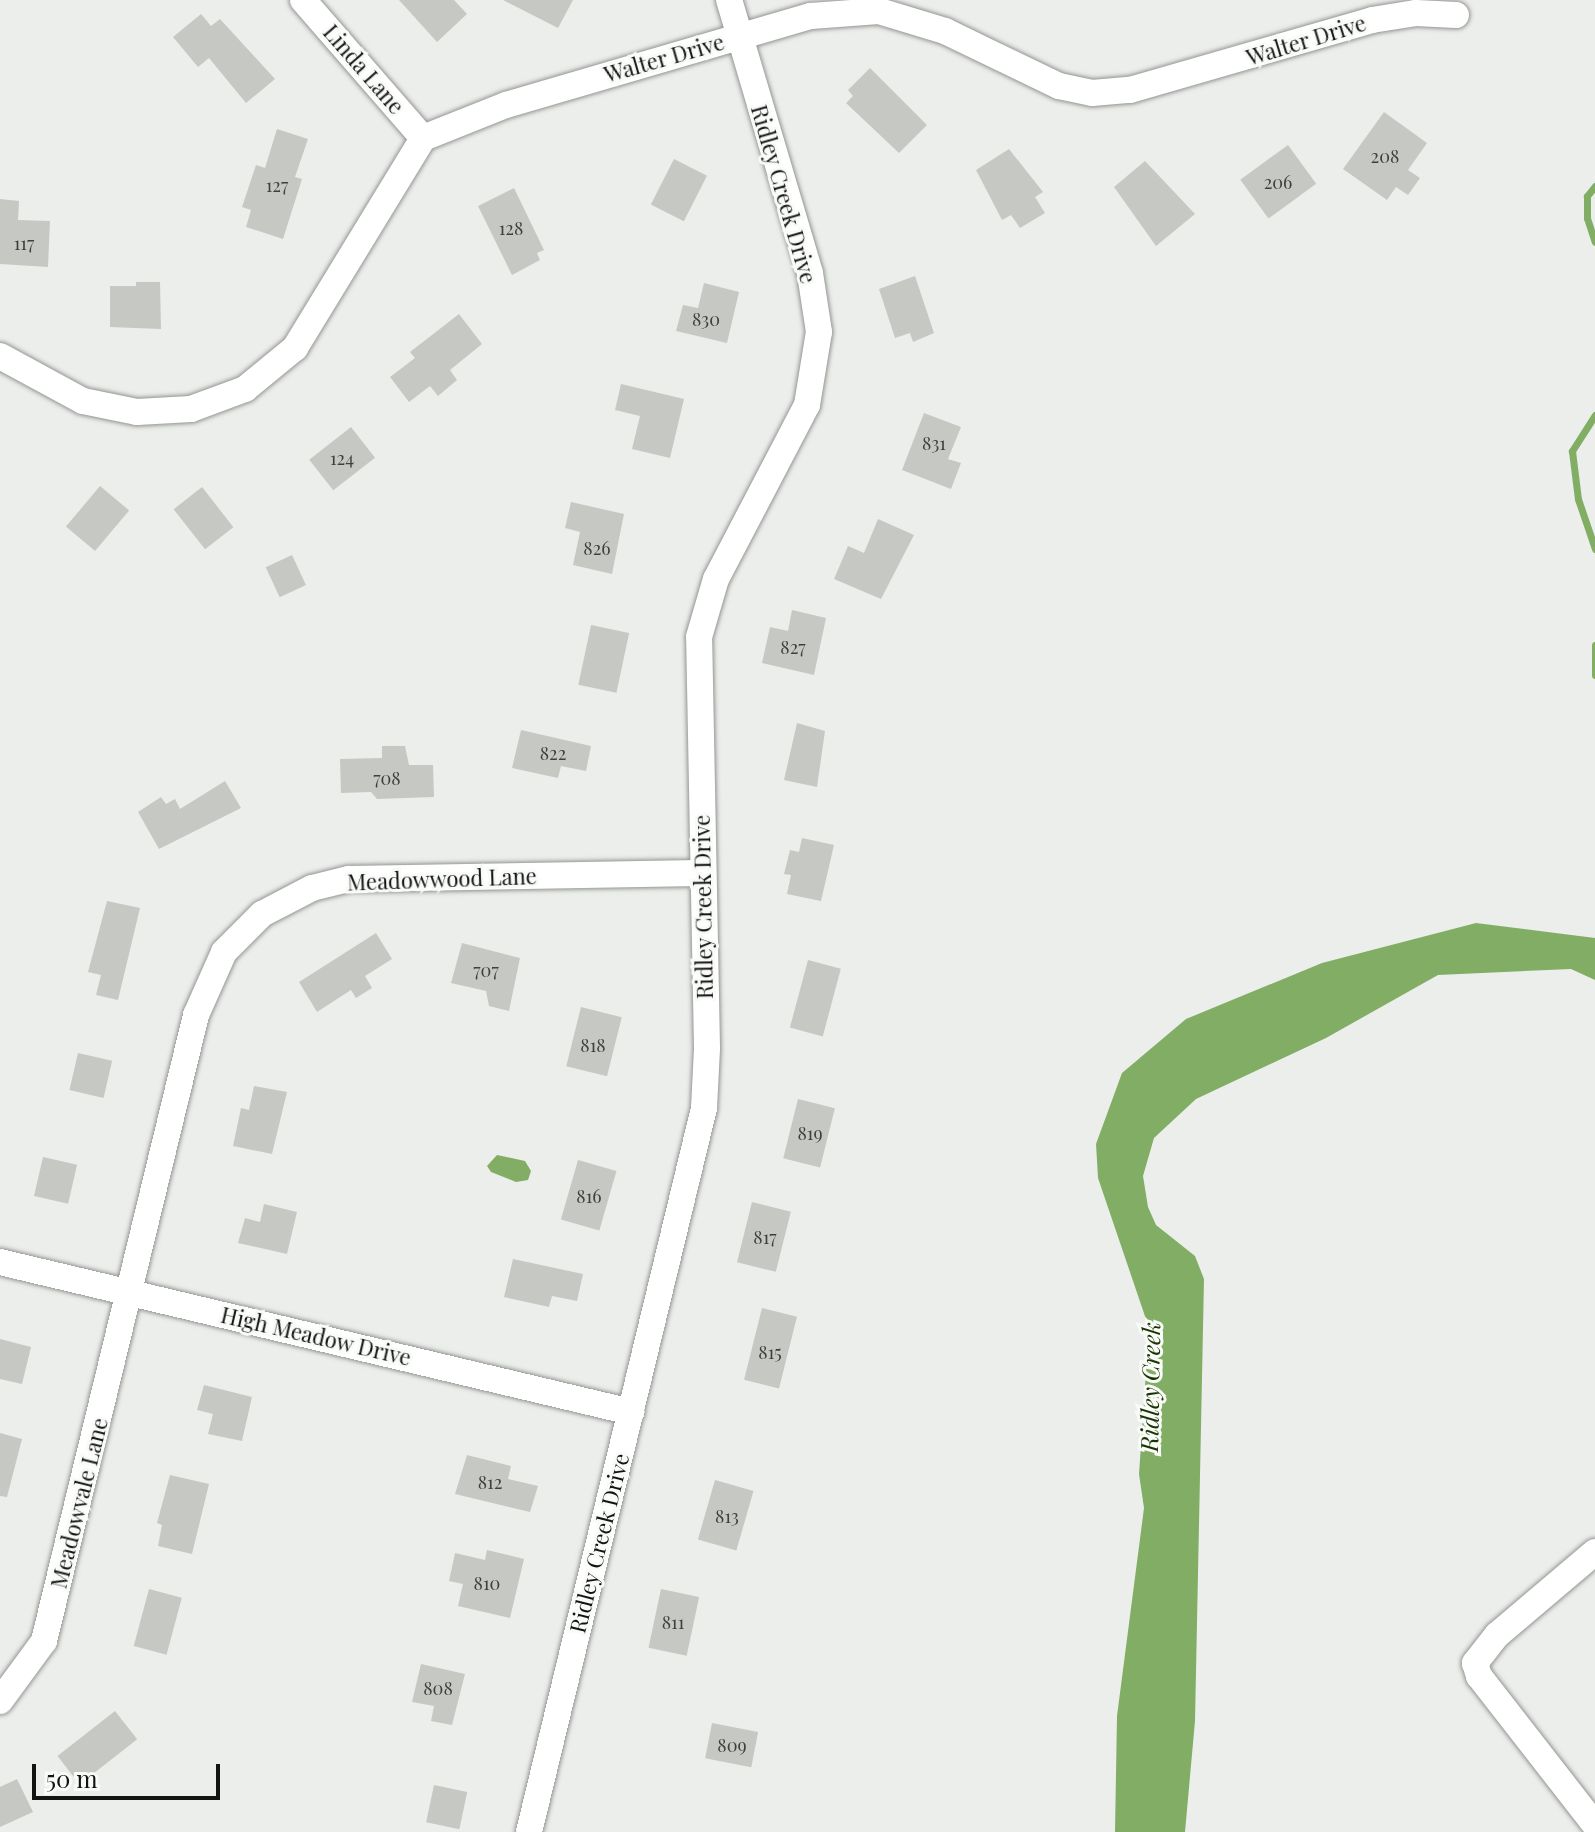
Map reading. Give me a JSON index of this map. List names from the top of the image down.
{
  "streets": {
    "street": [
      "Walter Drive",
      "Linda Lane",
      "Ridley Creek Drive",
      "Meadowwood Lane",
      "High Meadow Drive",
      "Meadowvale Lane"
    ]
  },
  "crossings": [
    ["Walter Drive", "Linda Lane"],
    ["Walter Drive", "Ridley Creek Drive"],
    ["Ridley Creek Drive", "Meadowwood Lane"],
    ["Ridley Creek Drive", "High Meadow Drive"],
    ["Meadowwood Lane", "High Meadow Drive"],
    ["Meadowwood Lane", "Meadowvale Lane"],
    ["High Meadow Drive", "Meadowvale Lane"]
  ],
  "water": ["Ridley Creek"],
  "house_numbers": [
    "208",
    "206",
    "127",
    "128",
    "117",
    "830",
    "831",
    "124",
    "826",
    "827",
    "822",
    "708",
    "707",
    "818",
    "819",
    "816",
    "817",
    "815",
    "812",
    "813",
    "810",
    "811",
    "808",
    "809"
  ],
  "scale_bar": "50 m"
}
